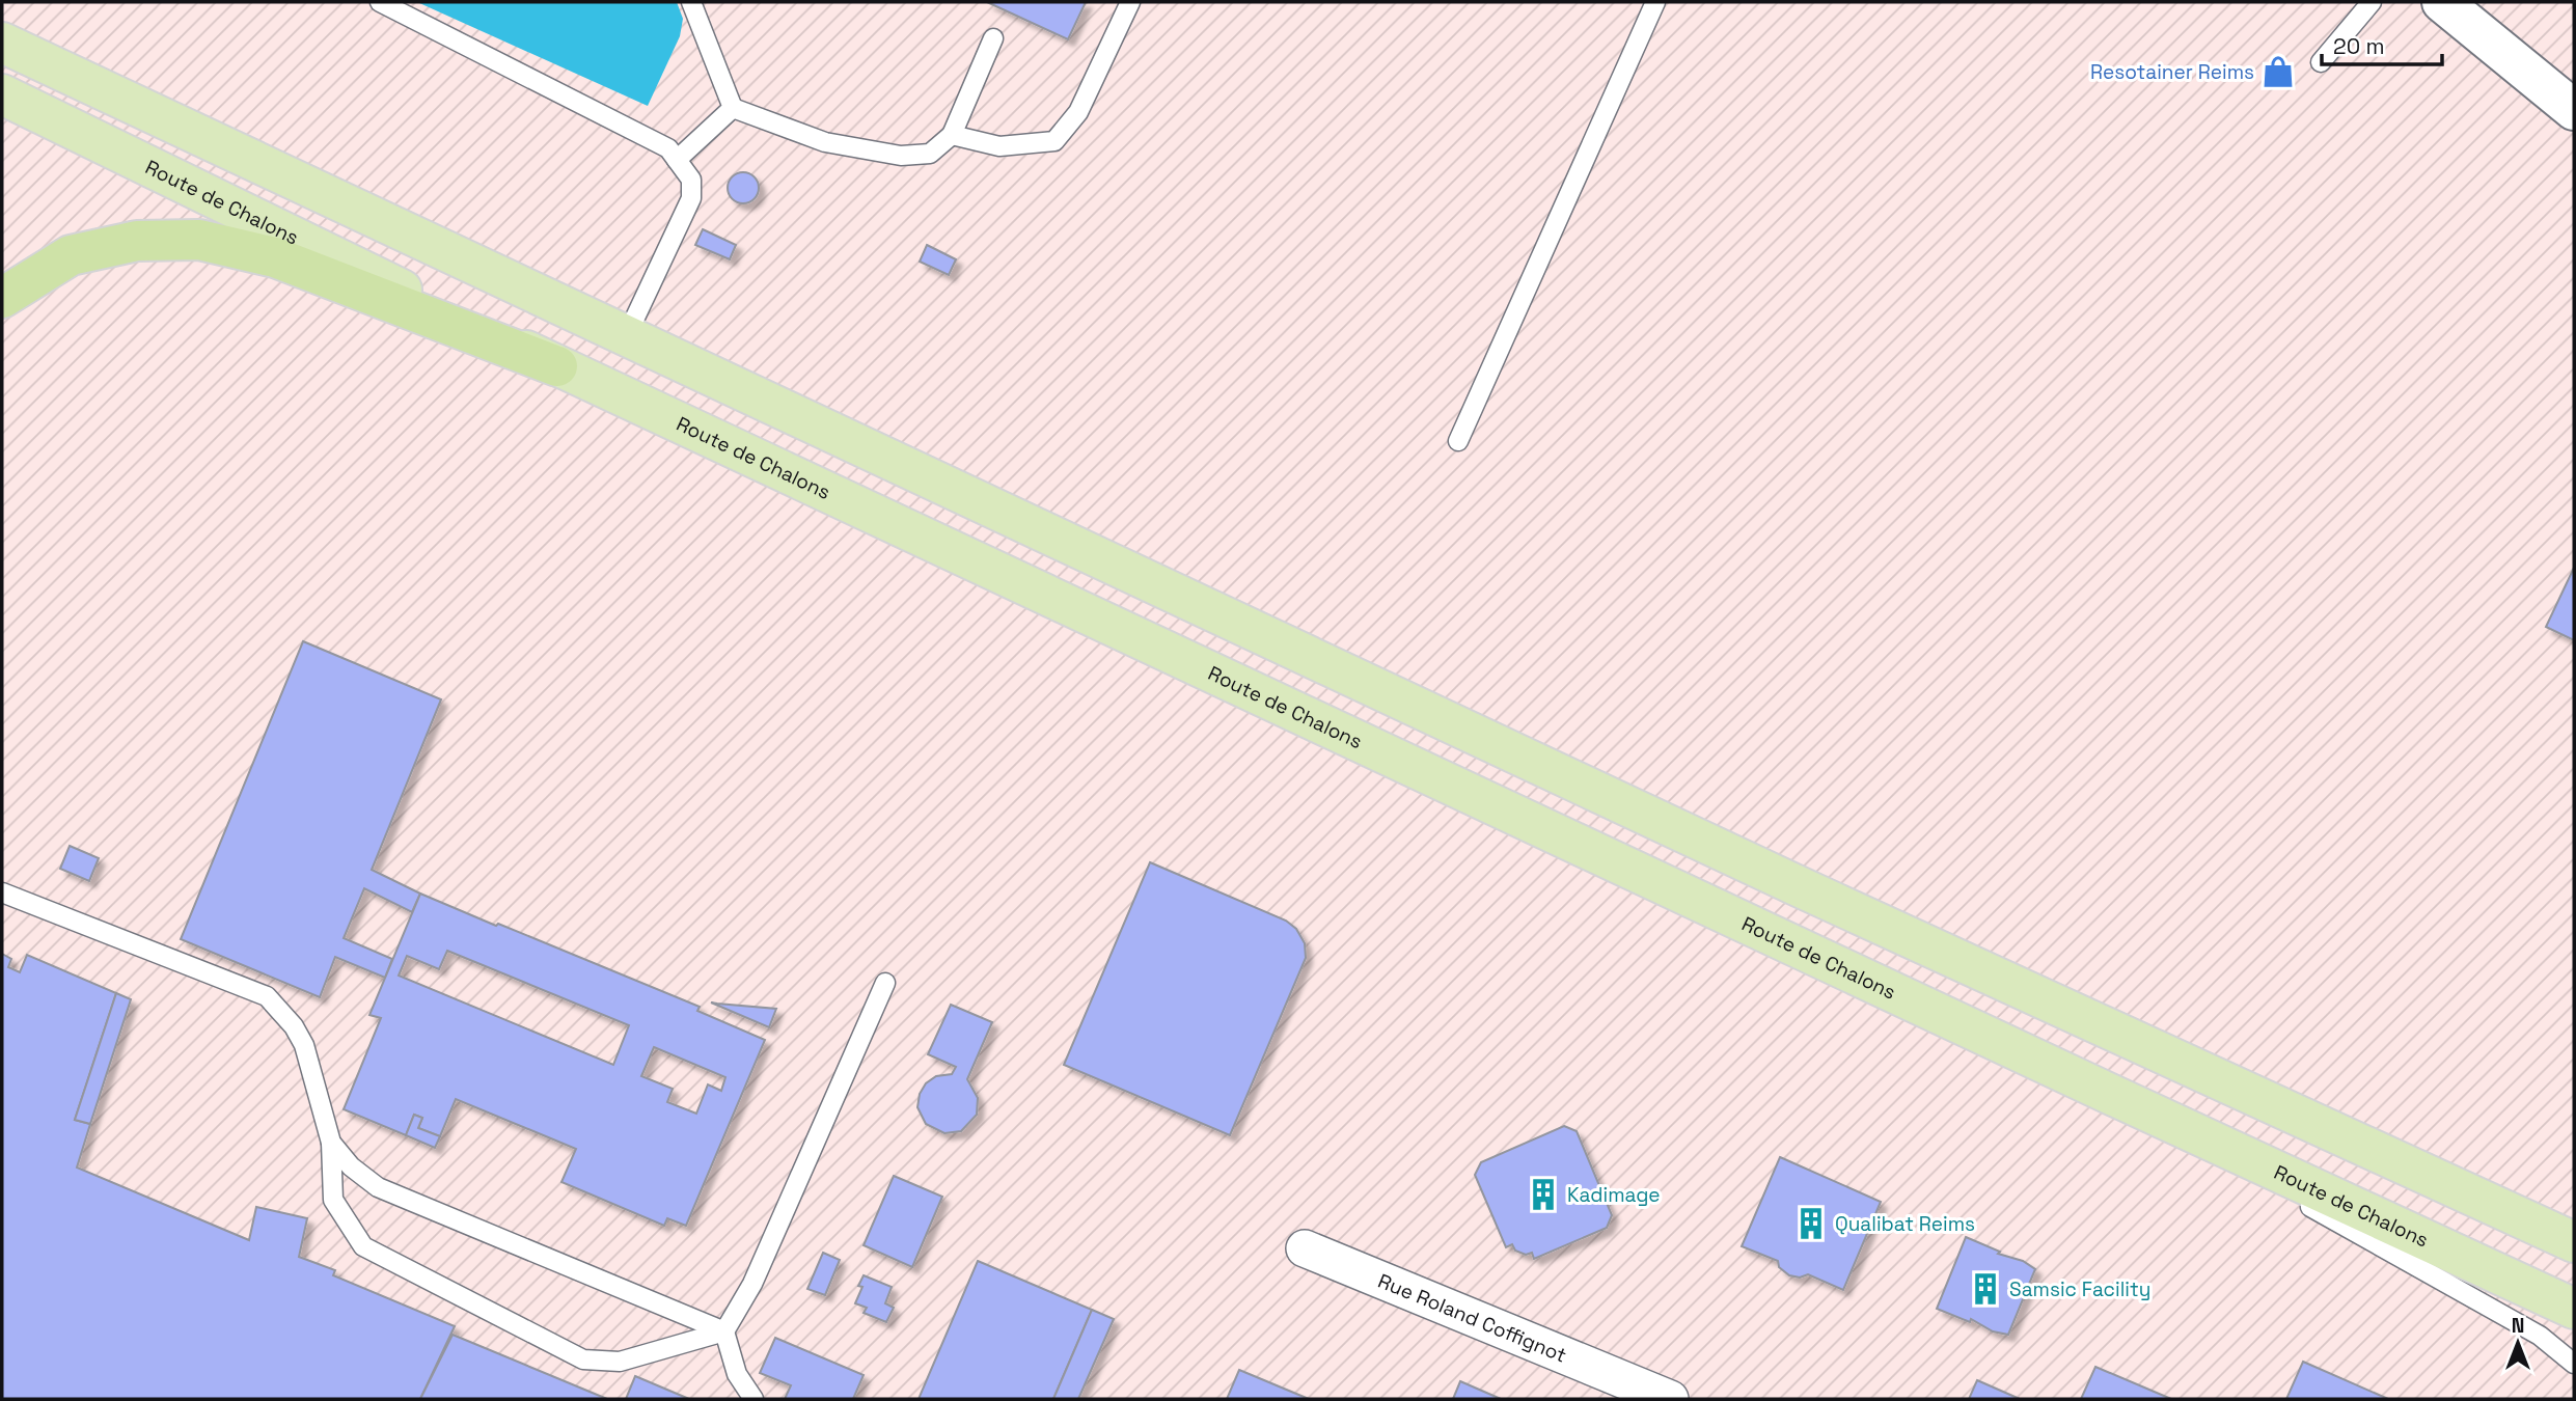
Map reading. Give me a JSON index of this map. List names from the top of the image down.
{
  "streets": {
    "main road": ["Route de Chalons"],
    "street": ["Rue Roland Coffignot"]
  },
  "places": {
    "shop": ["Resotainer Reims"],
    "building": ["Kadimage", "Qualibat Reims", "Samsic Facility"]
  },
  "scale_bar": "20 m",
  "north": "top"
}
